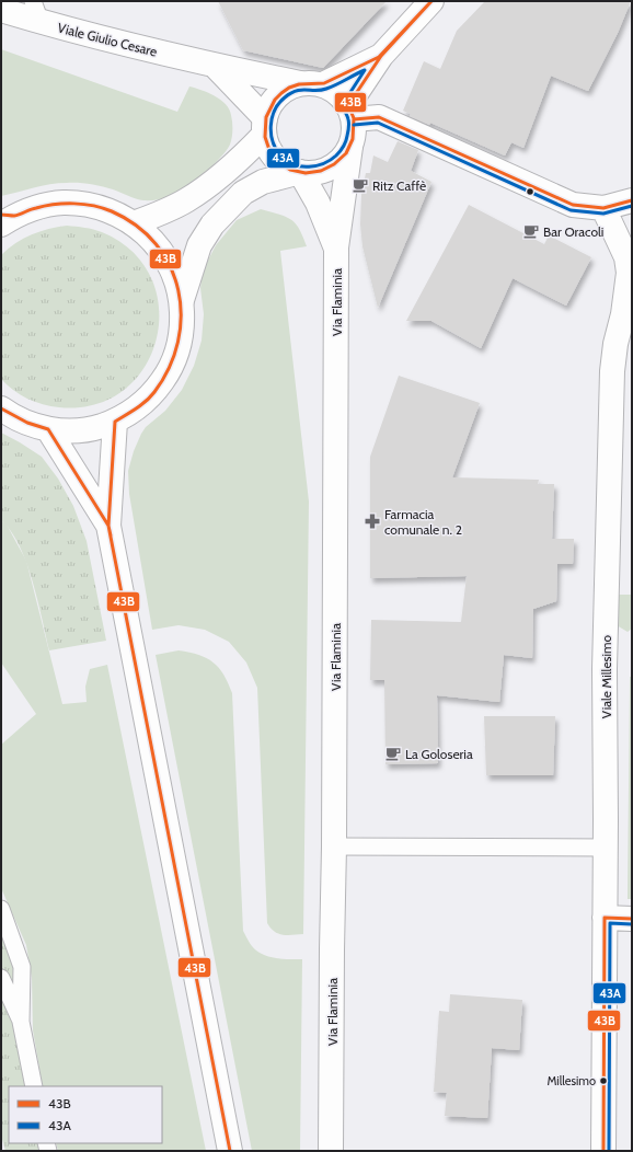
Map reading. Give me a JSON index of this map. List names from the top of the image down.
{
  "streets": {
    "street": ["Viale Giulio Cesare", "Via Flaminia", "Viale Millesimo"]
  },
  "crossings": [
    ["Viale Giulio Cesare", "Via Flaminia"]
  ],
  "places": {
    "cafe": ["Ritz Caffè", "Bar Oracoli", "La Goloseria"],
    "pharmacy": ["Farmacia comunale n. 2"],
    "other": ["Millesimo"]
  },
  "lines": ["transit line 43B", "transit line 43A"],
  "legend": ["43B", "43A"]
}
